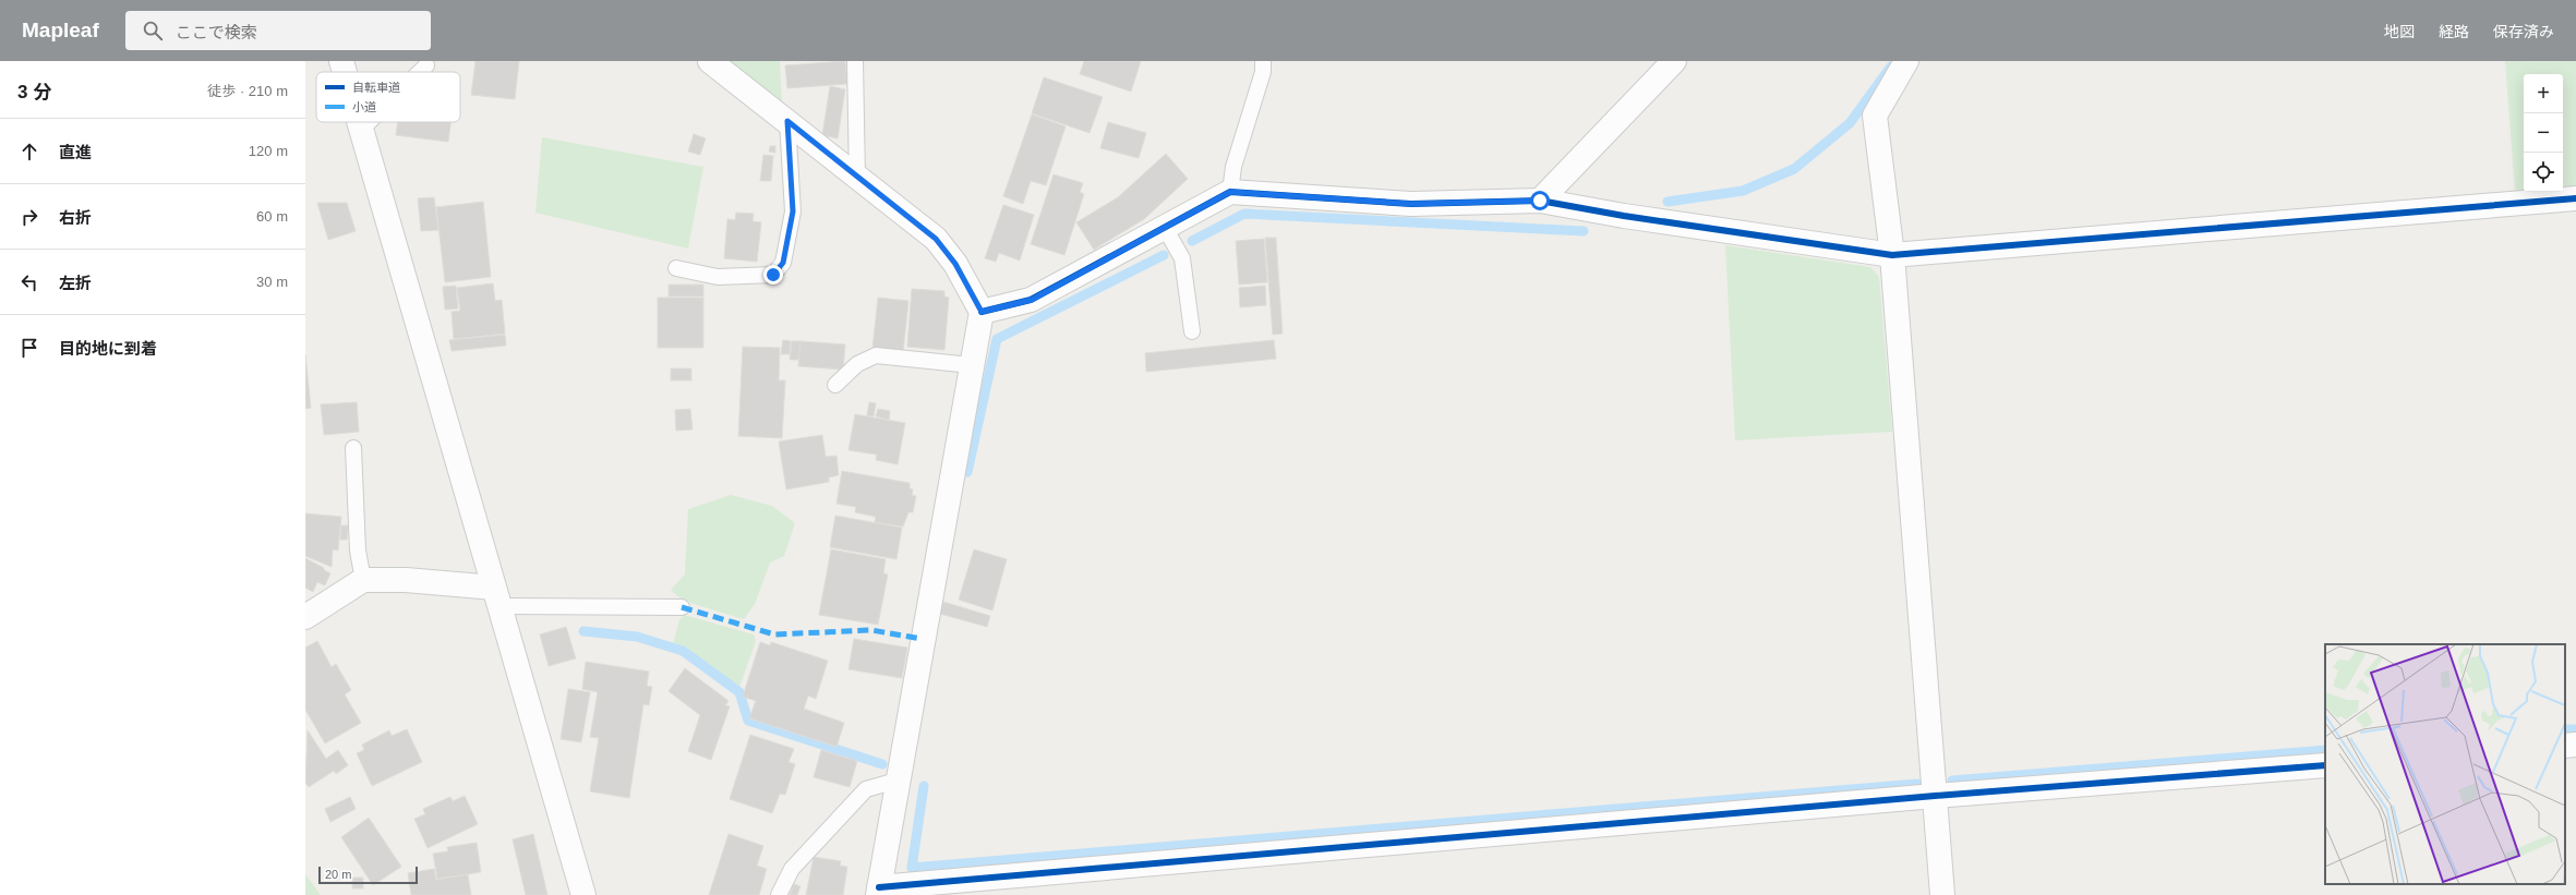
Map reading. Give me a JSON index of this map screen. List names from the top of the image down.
{
  "legend": ["自転車道", "小道"],
  "scale_bar": "20 m",
  "page": {
    "header": "Mapleaf",
    "search": "ここで検索",
    "nav": ["地図", "経路", "保存済み"],
    "heading": ["3 分", "徒歩 · 210 m"],
    "map_buttons": ["+", "−"],
    "list": [
      ["直進", "120 m"],
      ["右折", "60 m"],
      ["左折", "30 m"],
      "目的地に到着"
    ],
    "scale": "20 m"
  }
}
